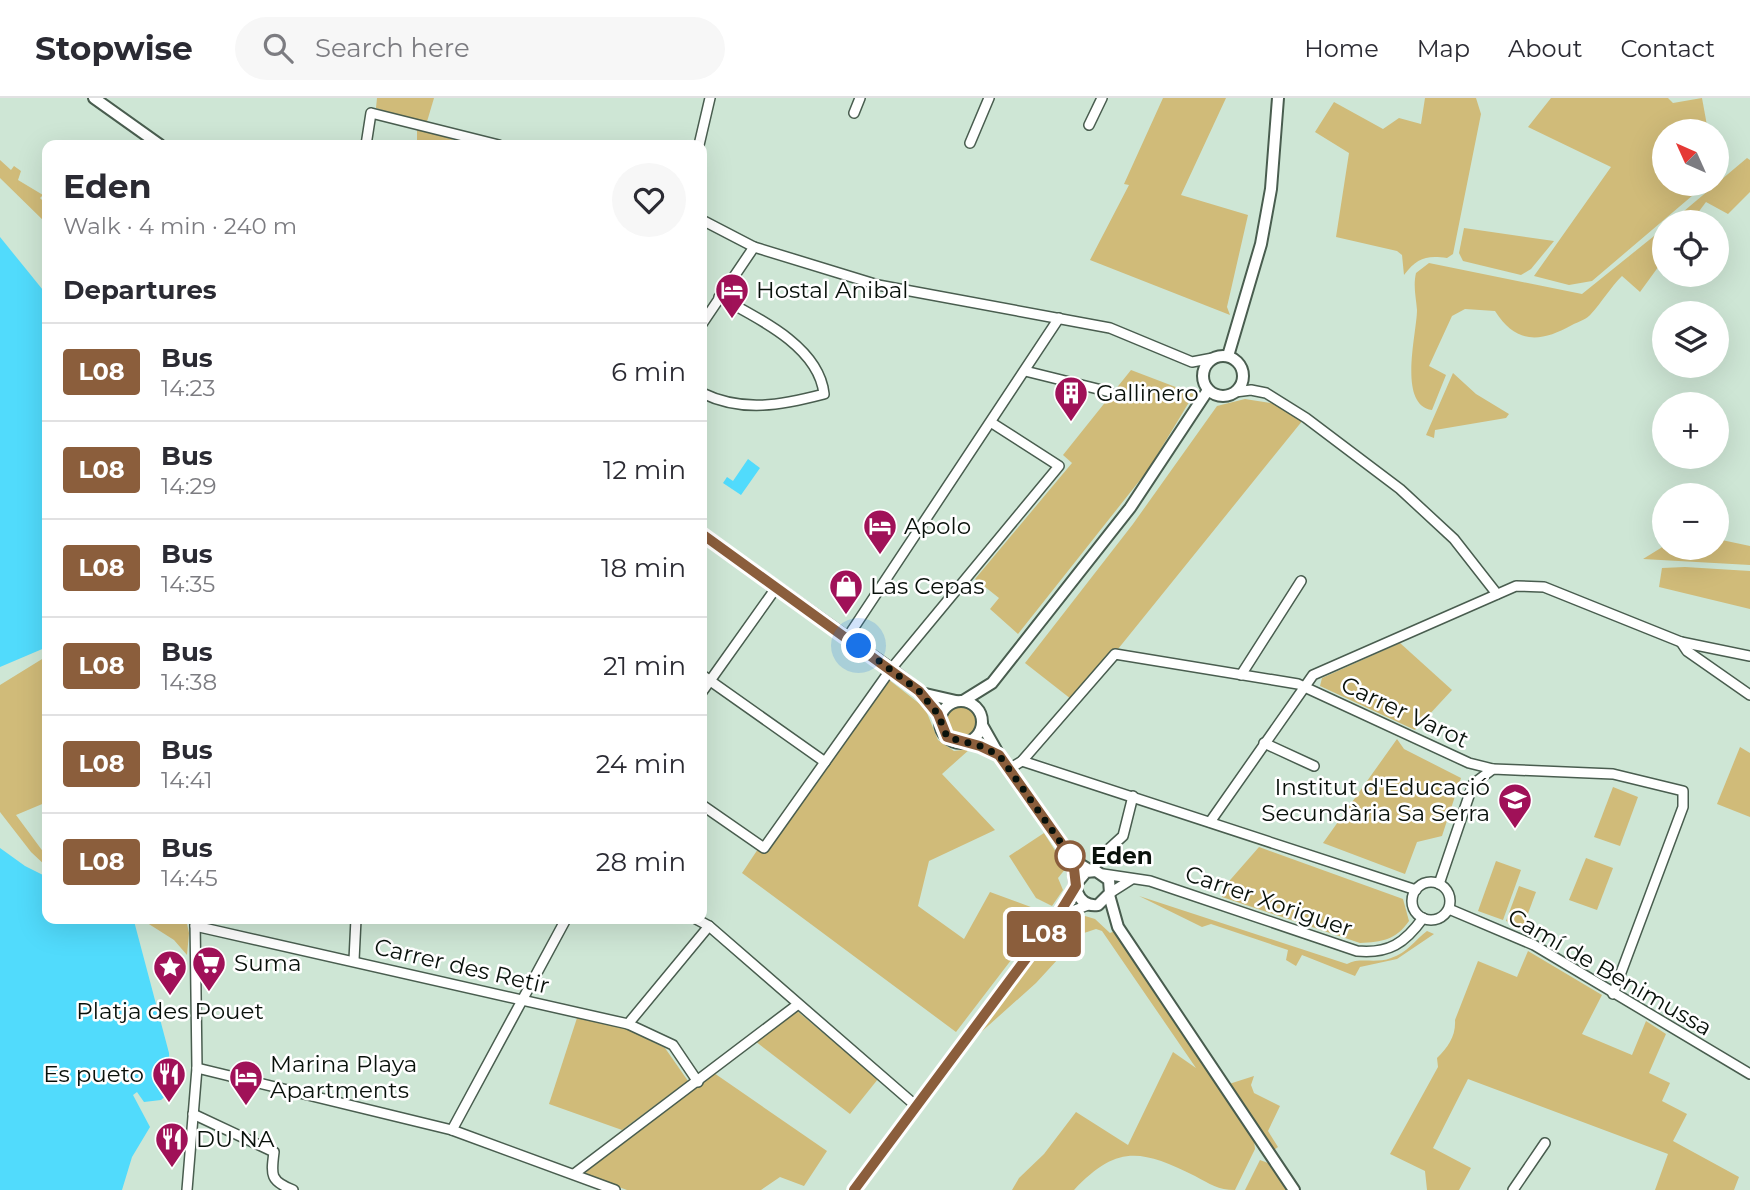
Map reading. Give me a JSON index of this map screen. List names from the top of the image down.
{
  "streets": {
    "street": [
      "Carrer Varot",
      "Carrer Xoriguer",
      "Carrer des Retir",
      "Camí de Benimussa"
    ]
  },
  "crossings": [
    ["Carrer Xoriguer", "Camí de Benimussa"]
  ],
  "places": {
    "hotel": ["Hostal Anibal", "Apolo", "Marina Playa Apartments"],
    "building": ["Gallinero"],
    "shop": ["Las Cepas"],
    "school or university": ["Institut d'Educació Secundària Sa Serra"],
    "other": ["Eden"],
    "supermarket": ["Suma"],
    "place": ["Platja des Pouet"],
    "restaurant": ["Es pueto", "DU NA"]
  },
  "lines": ["bus line L08"],
  "north": "top left",
  "page": {
    "header": "Stopwise",
    "search": "Search here",
    "nav": [
      "Home",
      "Map",
      "About",
      "Contact"
    ],
    "on_map": "L08",
    "map_buttons": ["+", "−"],
    "heading": [
      ["Eden", "Walk · 4 min · 240 m"],
      "Departures"
    ],
    "list": [
      {
        "mark": "L08",
        "name": "Bus",
        "note": "14:23",
        "value": "6 min"
      },
      {
        "mark": "L08",
        "name": "Bus",
        "note": "14:29",
        "value": "12 min"
      },
      {
        "mark": "L08",
        "name": "Bus",
        "note": "14:35",
        "value": "18 min"
      },
      {
        "mark": "L08",
        "name": "Bus",
        "note": "14:38",
        "value": "21 min"
      },
      {
        "mark": "L08",
        "name": "Bus",
        "note": "14:41",
        "value": "24 min"
      },
      {
        "mark": "L08",
        "name": "Bus",
        "note": "14:45",
        "value": "28 min"
      }
    ]
  }
}
